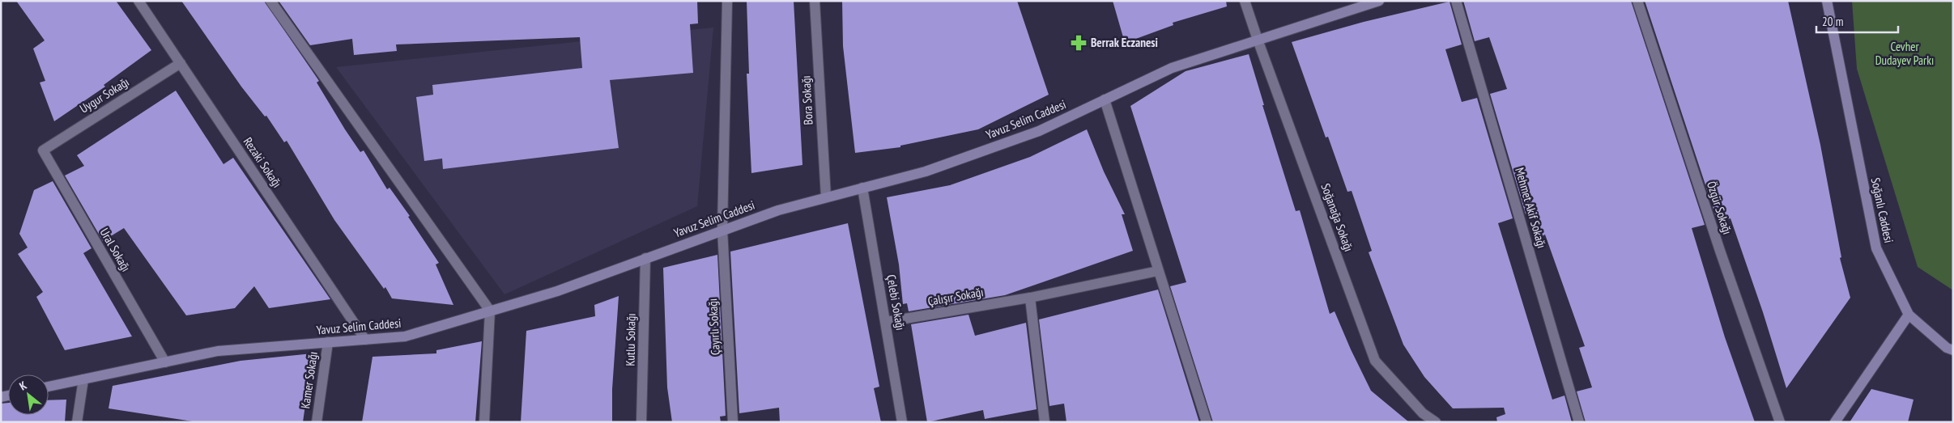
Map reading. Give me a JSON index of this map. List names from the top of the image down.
{
  "streets": {
    "street": [
      "Uygur Sokağı",
      "Bora Sokağı",
      "Yavuz Selim Caddesi",
      "Rezaki Sokağı",
      "Mehmet Akif Sokağı",
      "Özgür Sokağı",
      "Soğanlı Caddesi",
      "Soğanağa Sokağı",
      "Ural Sokağı",
      "Çalışır Sokağı",
      "Çelebi Sokağı",
      "Çayırlı Sokağı",
      "Kutlu Sokağı",
      "Kamer Sokağı"
    ]
  },
  "crossings": [
    ["Uygur Sokağı", "Rezaki Sokağı"],
    ["Uygur Sokağı", "Ural Sokağı"],
    ["Bora Sokağı", "Yavuz Selim Caddesi"],
    ["Yavuz Selim Caddesi", "Rezaki Sokağı"],
    ["Yavuz Selim Caddesi", "Soğanağa Sokağı"],
    ["Yavuz Selim Caddesi", "Ural Sokağı"],
    ["Yavuz Selim Caddesi", "Çelebi Sokağı"],
    ["Yavuz Selim Caddesi", "Çayırlı Sokağı"],
    ["Yavuz Selim Caddesi", "Kutlu Sokağı"],
    ["Yavuz Selim Caddesi", "Kamer Sokağı"],
    ["Çalışır Sokağı", "Çelebi Sokağı"]
  ],
  "parks": ["Cevher Dudayev Parkı"],
  "places": {
    "pharmacy": ["Berrak Eczanesi"]
  },
  "scale_bar": "20 m",
  "north": "top left"
}
